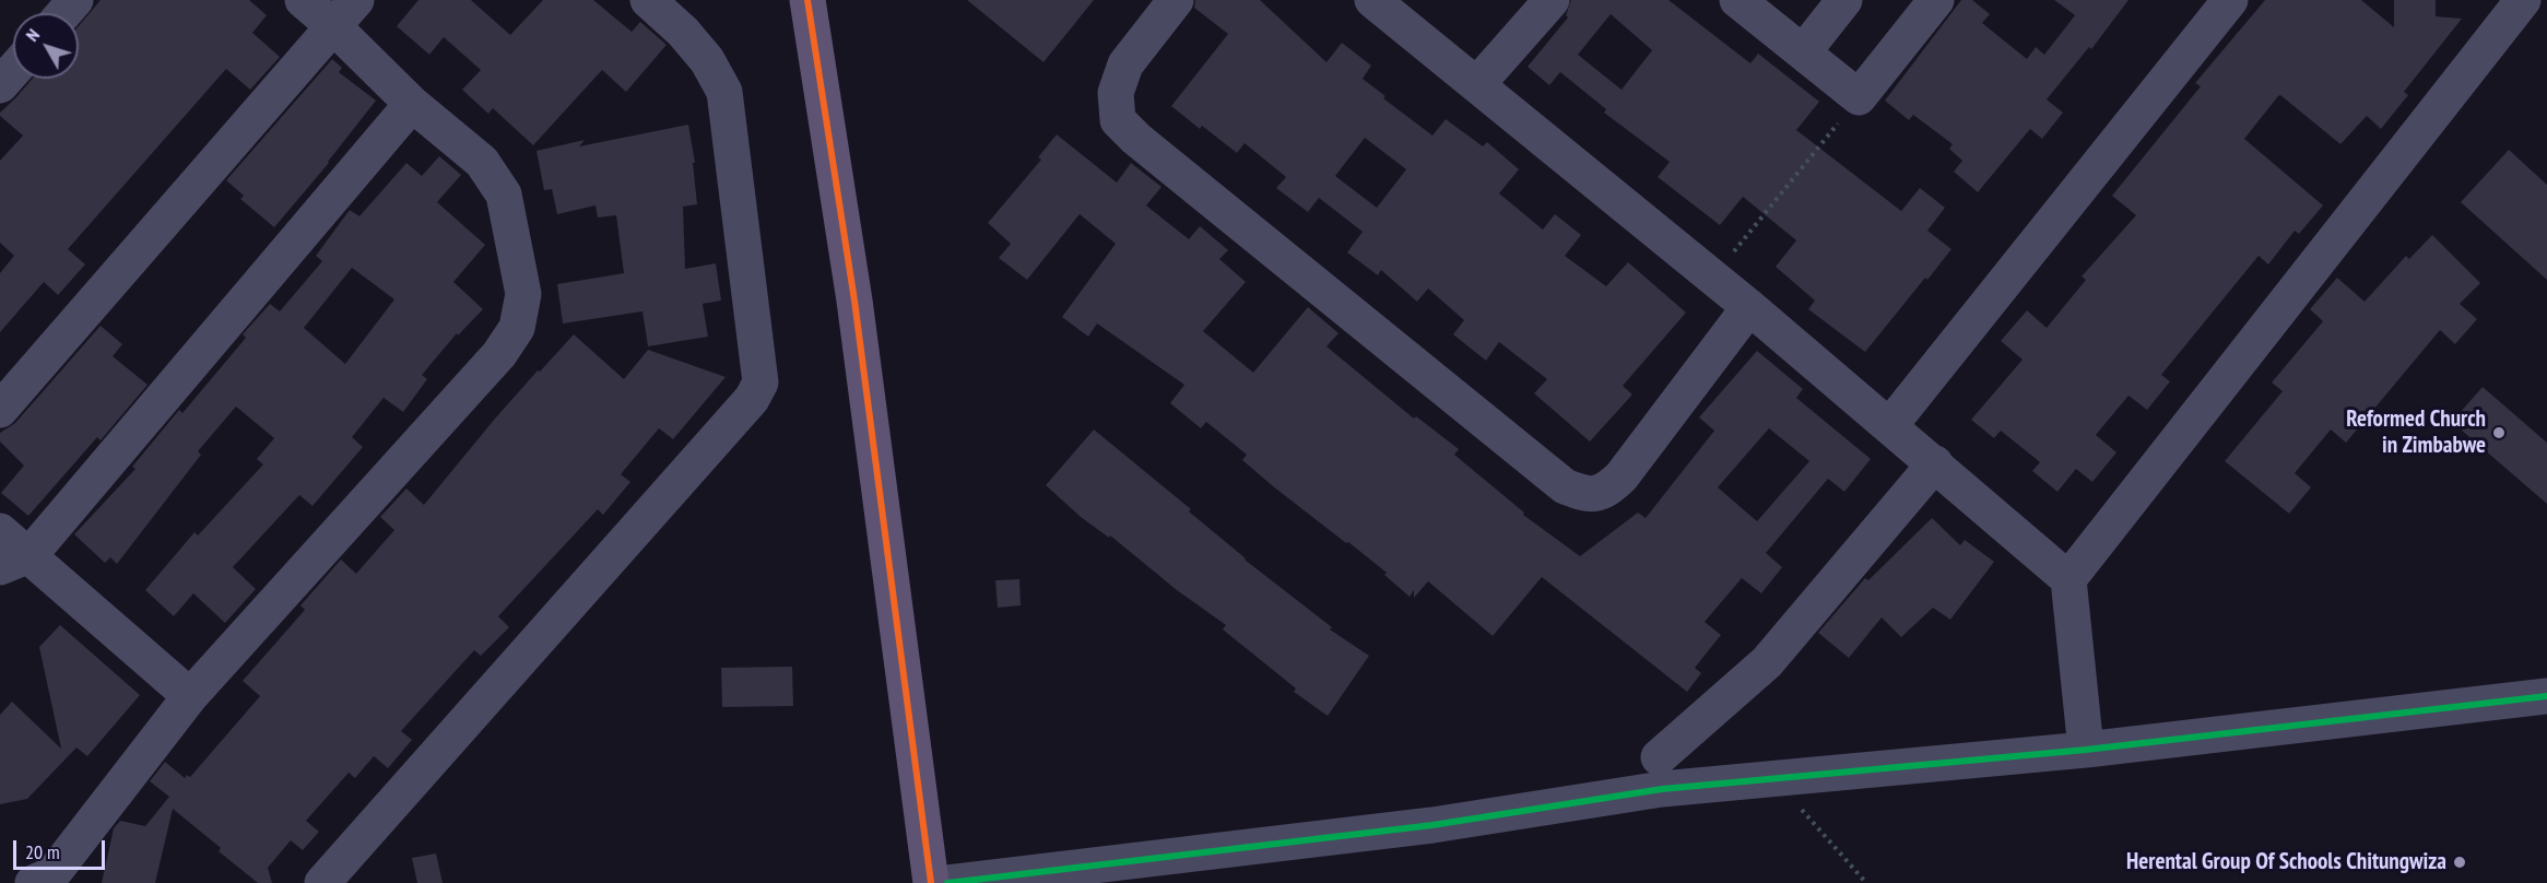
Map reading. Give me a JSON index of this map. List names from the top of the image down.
{
  "places": ["Reformed Church in Zimbabwe", "Herental Group Of Schools Chitungwiza"],
  "scale_bar": "20 m",
  "north": "top left"
}
